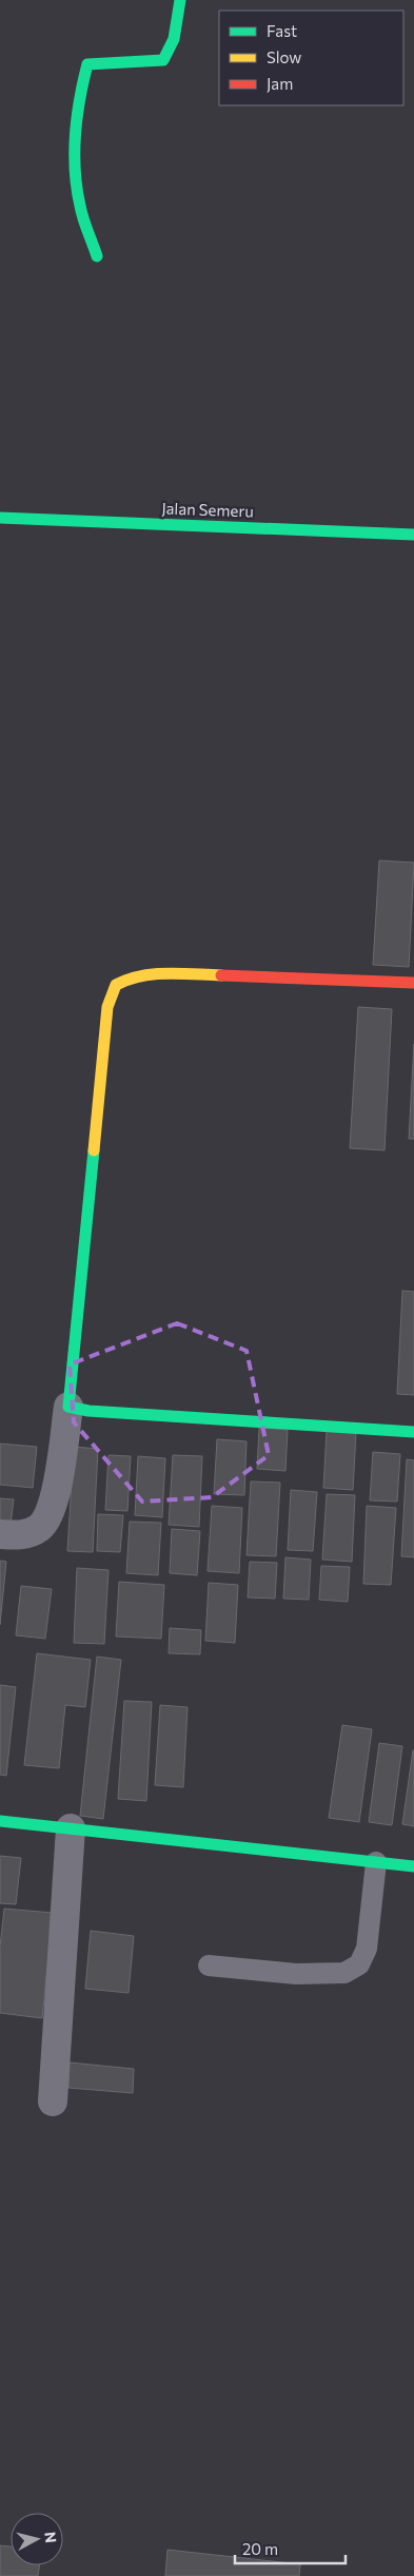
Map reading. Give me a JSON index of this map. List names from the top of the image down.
{
  "streets": {
    "street": ["Jalan Semeru"]
  },
  "legend": ["Fast", "Slow", "Jam"],
  "scale_bar": "20 m",
  "north": "right"
}
